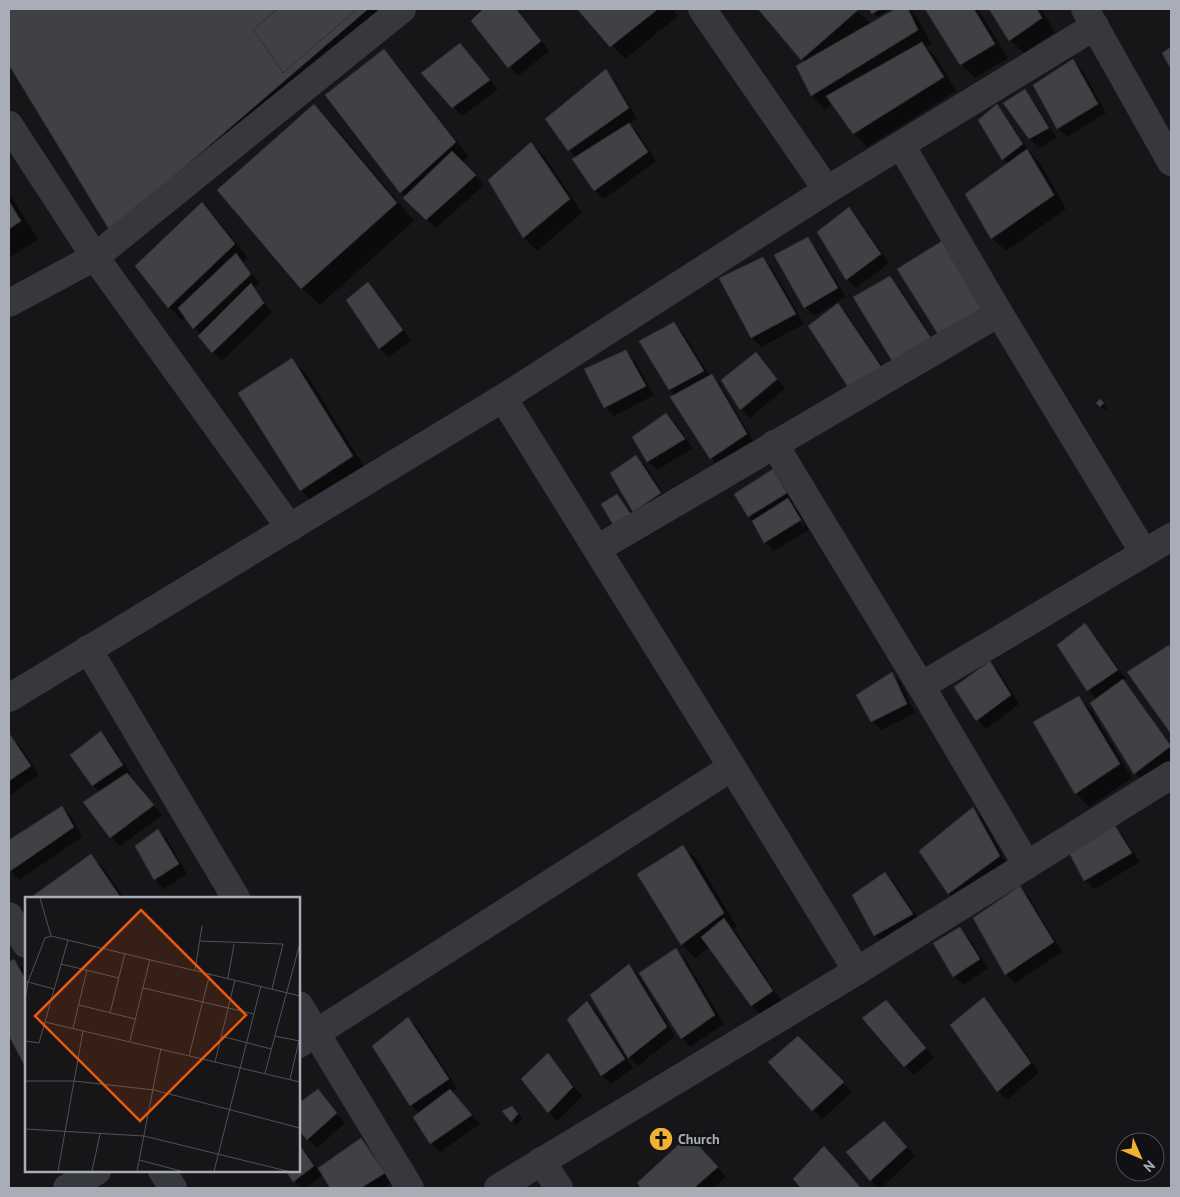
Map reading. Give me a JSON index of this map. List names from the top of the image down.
{
  "places": {
    "church": ["Church"]
  },
  "north": "bottom right"
}
